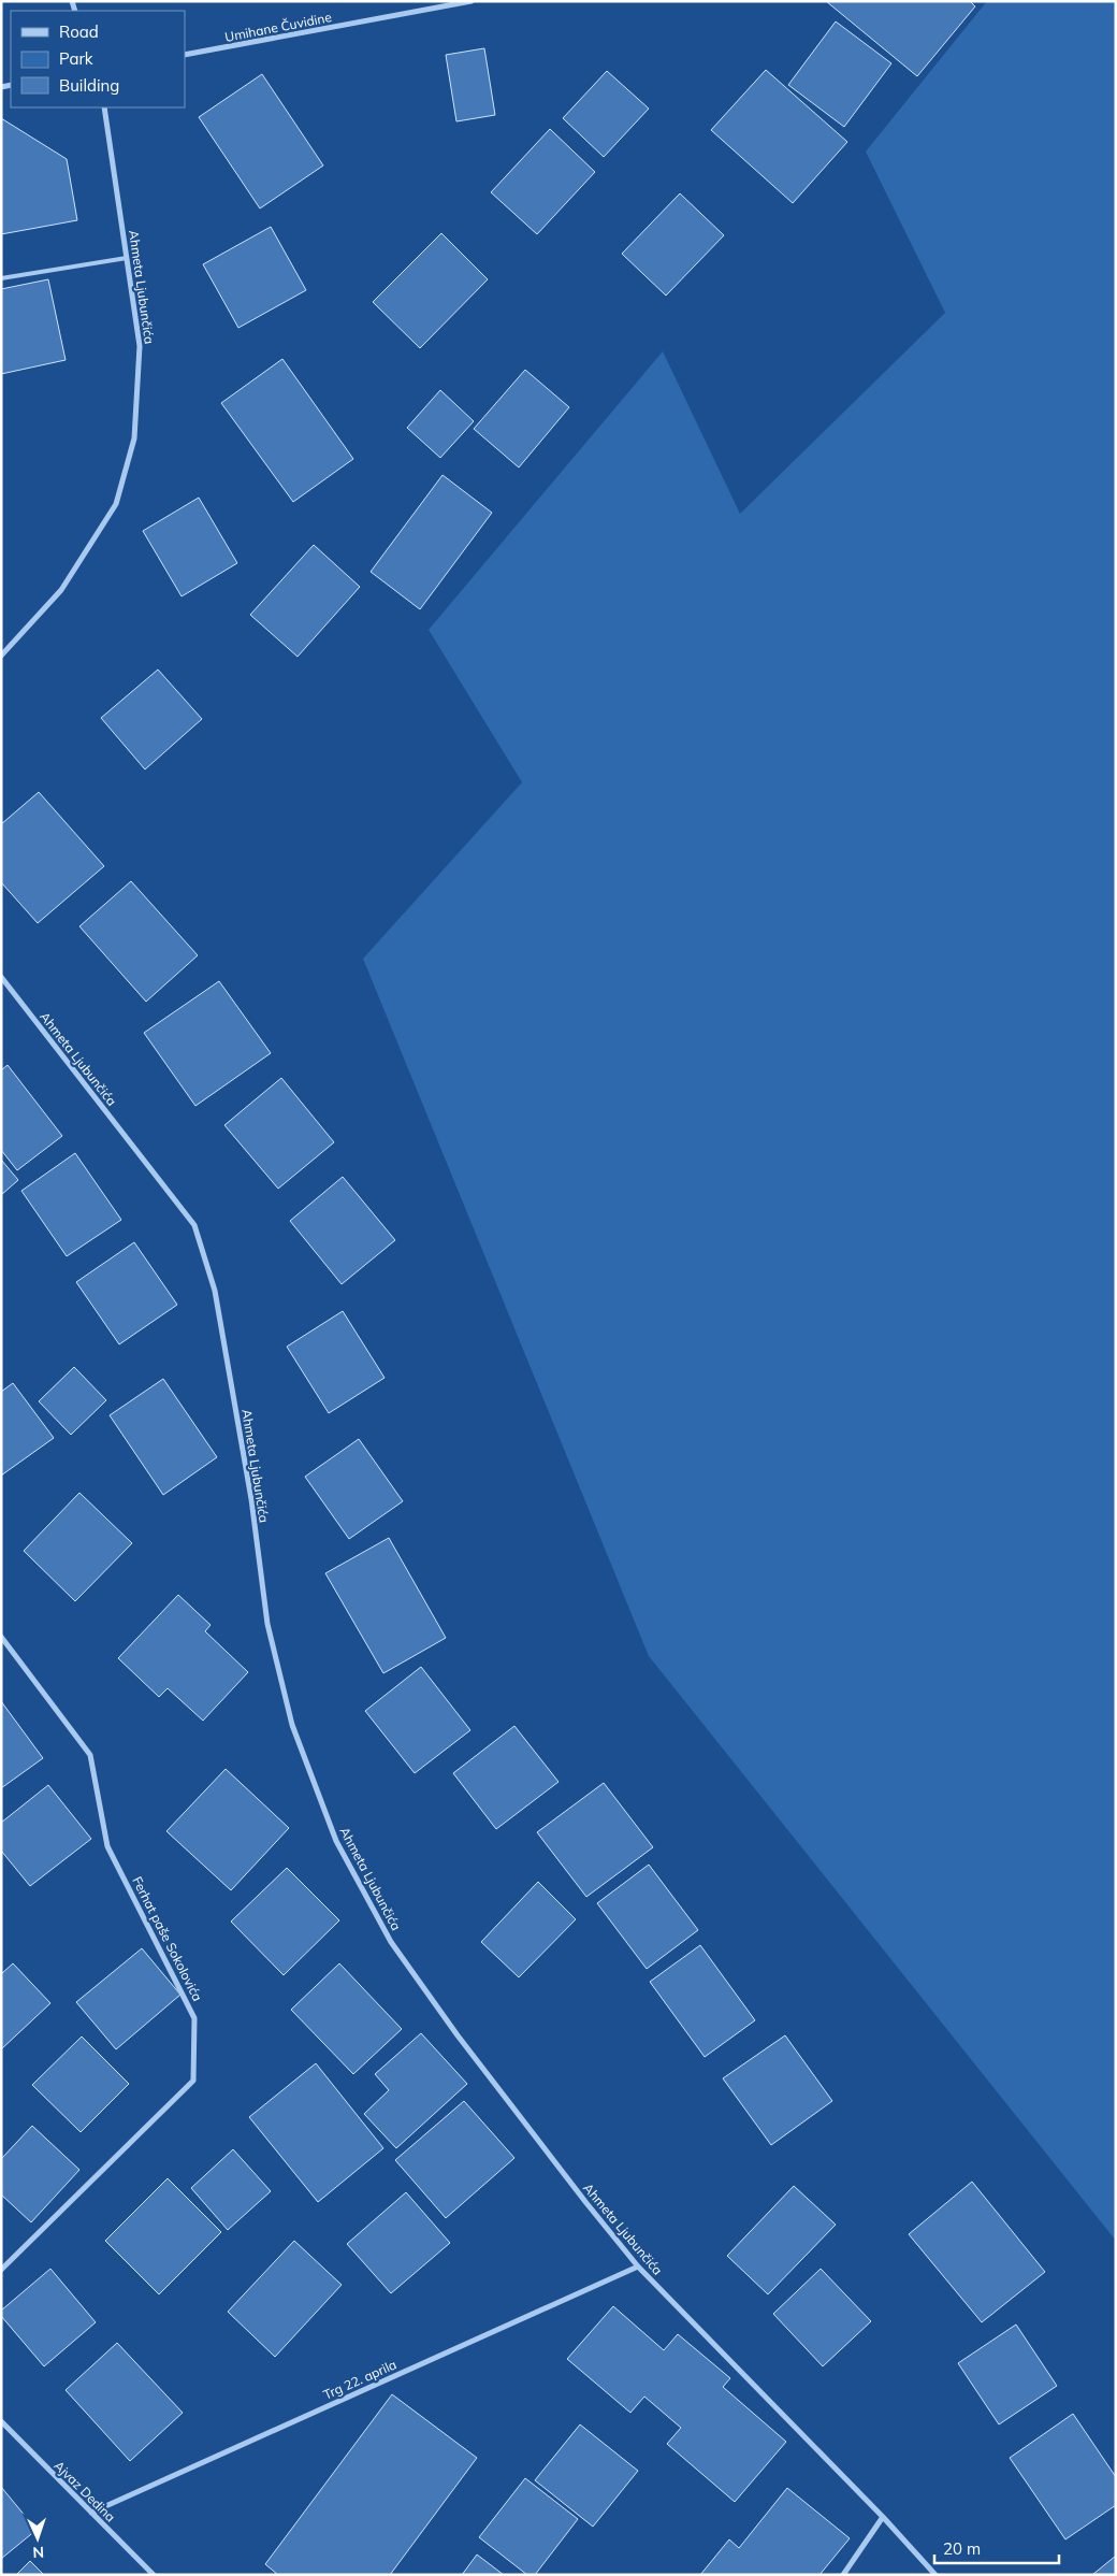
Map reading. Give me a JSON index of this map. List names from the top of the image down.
{
  "streets": {
    "street": [
      "Umihane Čuvidine",
      "Ahmeta Ljubunčića",
      "Ferhat paše Sokolovića",
      "Trg 22. aprila",
      "Ajvaz Dedina"
    ]
  },
  "crossings": [
    ["Ahmeta Ljubunčića", "Trg 22. aprila"],
    ["Trg 22. aprila", "Ajvaz Dedina"]
  ],
  "legend": ["Road", "Park", "Building"],
  "scale_bar": "20 m",
  "north": "bottom"
}
